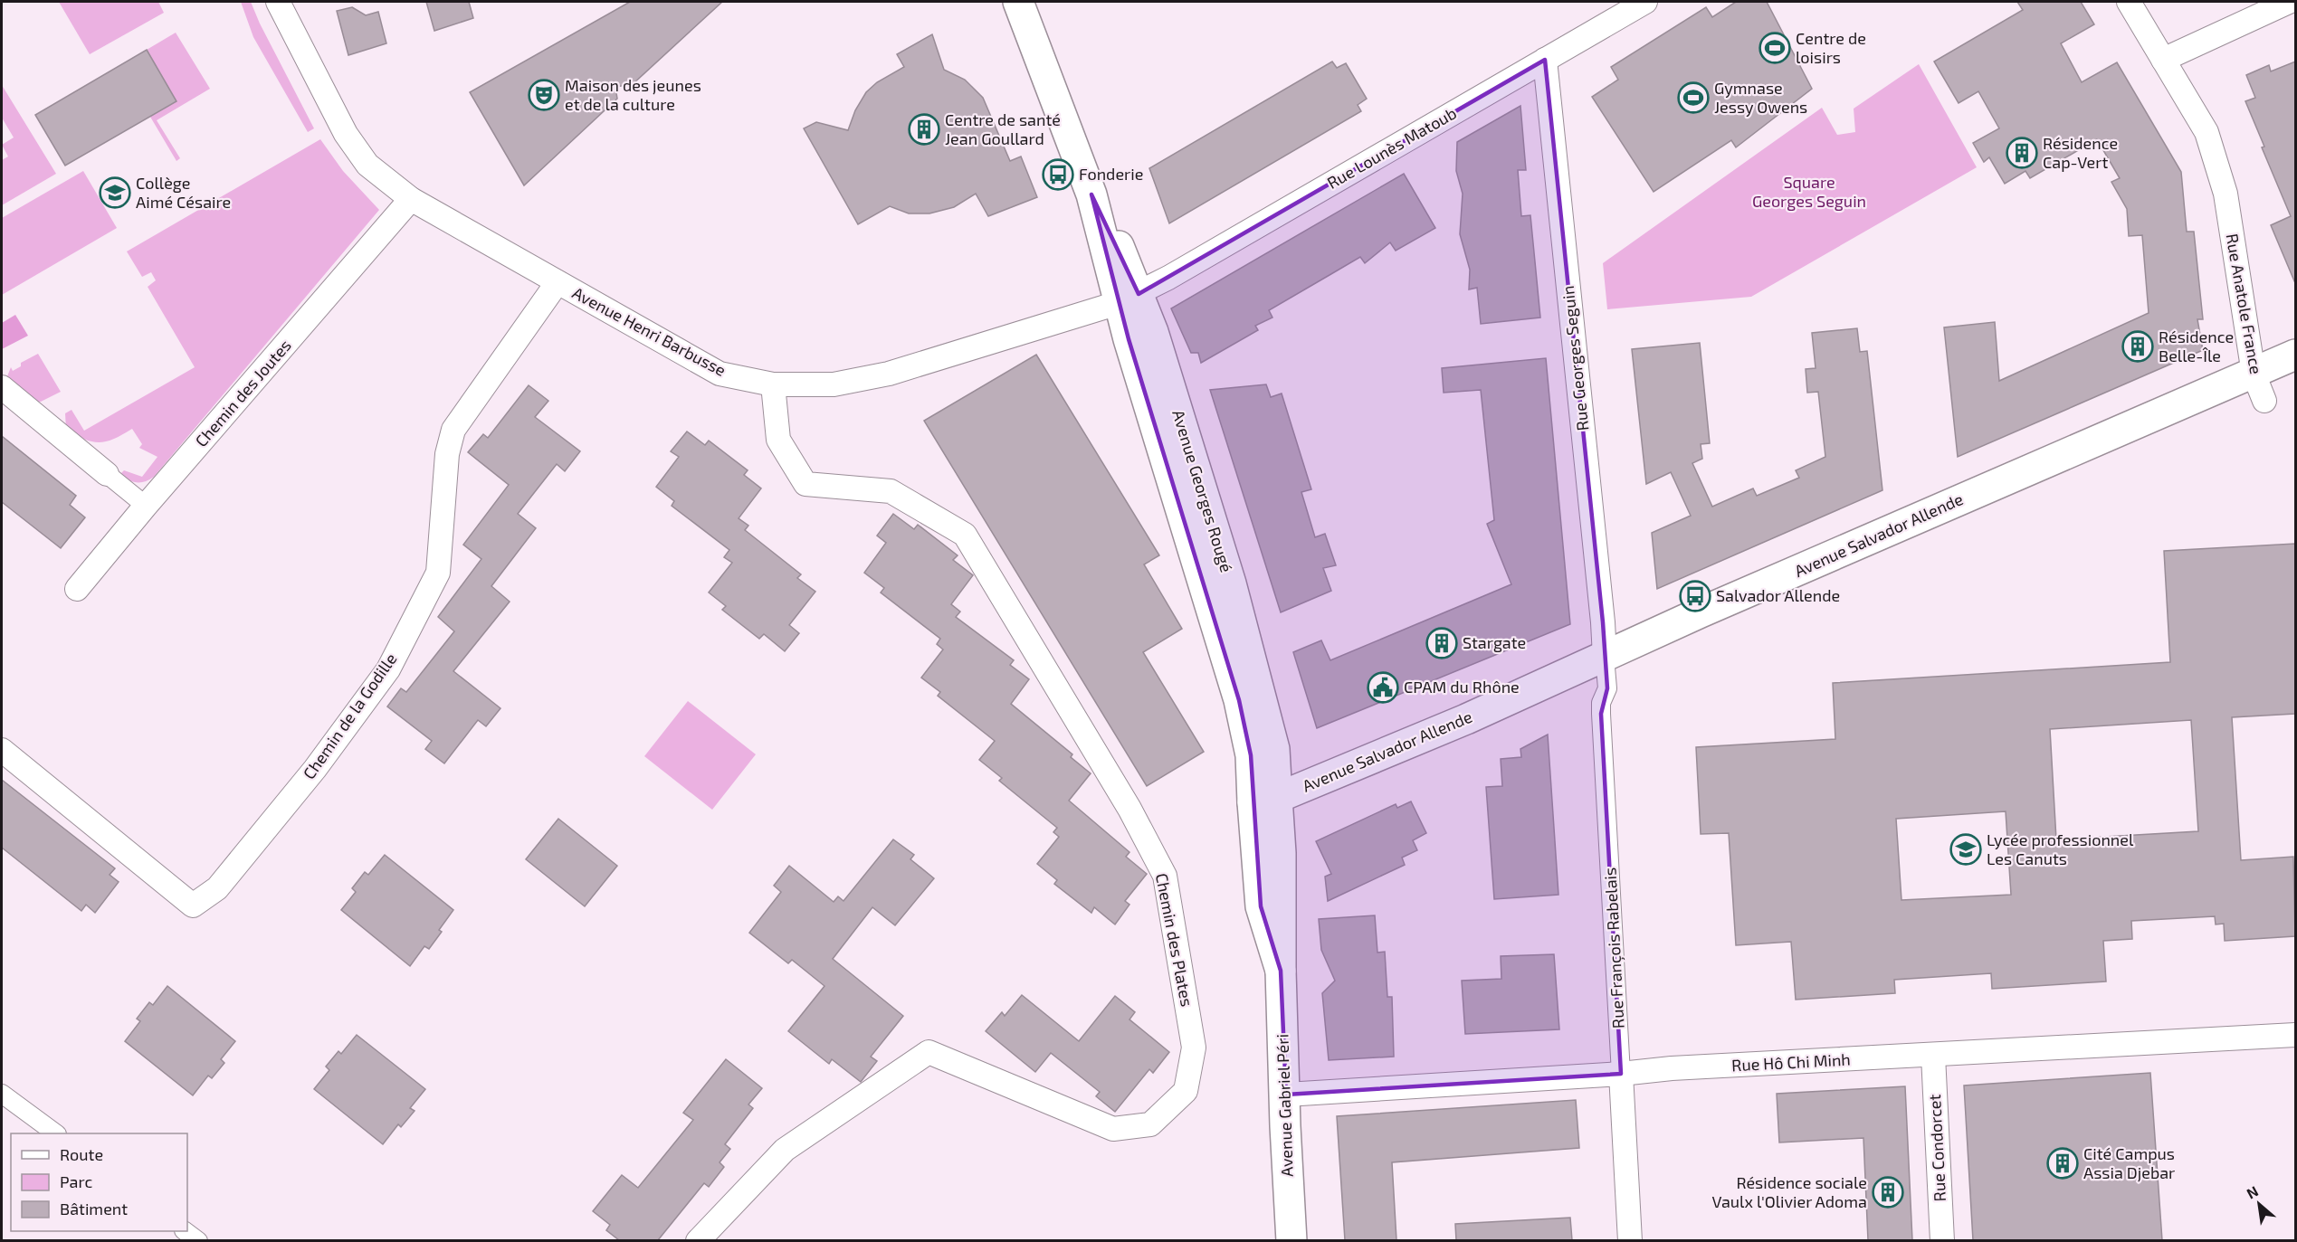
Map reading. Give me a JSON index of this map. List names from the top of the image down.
{
  "streets": {
    "main road": ["Avenue Georges Rougé", "Avenue Salvador Allende", "Avenue Gabriel Péri"],
    "street": [
      "Rue Lounès Matoub",
      "Rue Anatole France",
      "Avenue Henri Barbusse",
      "Rue Georges Seguin",
      "Chemin des Joutes",
      "Chemin de la Godille",
      "Chemin des Plates",
      "Rue François Rabelais",
      "Rue Hô Chi Minh",
      "Rue Condorcet"
    ]
  },
  "crossings": [
    ["Rue Lounès Matoub", "Avenue Henri Barbusse"],
    ["Rue Lounès Matoub", "Rue Georges Seguin"],
    ["Rue Lounès Matoub", "Avenue Georges Rougé"],
    ["Rue Anatole France", "Avenue Salvador Allende"],
    ["Avenue Henri Barbusse", "Chemin des Joutes"],
    ["Avenue Henri Barbusse", "Avenue Georges Rougé"],
    ["Avenue Henri Barbusse", "Chemin de la Godille"],
    ["Avenue Henri Barbusse", "Chemin des Plates"],
    ["Rue Georges Seguin", "Avenue Salvador Allende"],
    ["Rue Georges Seguin", "Rue François Rabelais"],
    ["Avenue Georges Rougé", "Avenue Salvador Allende"],
    ["Avenue Georges Rougé", "Avenue Gabriel Péri"],
    ["Avenue Salvador Allende", "Rue François Rabelais"],
    ["Avenue Salvador Allende", "Avenue Gabriel Péri"],
    ["Rue François Rabelais", "Rue Hô Chi Minh"],
    ["Rue Hô Chi Minh", "Avenue Gabriel Péri"],
    ["Rue Hô Chi Minh", "Rue Condorcet"]
  ],
  "parks": ["Square Georges Seguin"],
  "places": {
    "sports": ["Centre de loisirs", "Gymnase Jessy Owens"],
    "theatre": ["Maison des jeunes et de la culture"],
    "building": [
      "Centre de santé Jean Goullard",
      "Résidence Cap-Vert",
      "Résidence Belle-Île",
      "Stargate",
      "Cité Campus Assia Djebar",
      "Résidence sociale Vaulx l'Olivier Adoma"
    ],
    "bus stop": ["Fonderie", "Salvador Allende"],
    "school or university": ["Collège Aimé Césaire", "Lycée professionnel Les Canuts"],
    "public building": ["CPAM du Rhône"]
  },
  "legend": ["Route", "Parc", "Bâtiment"],
  "north": "top left"
}
